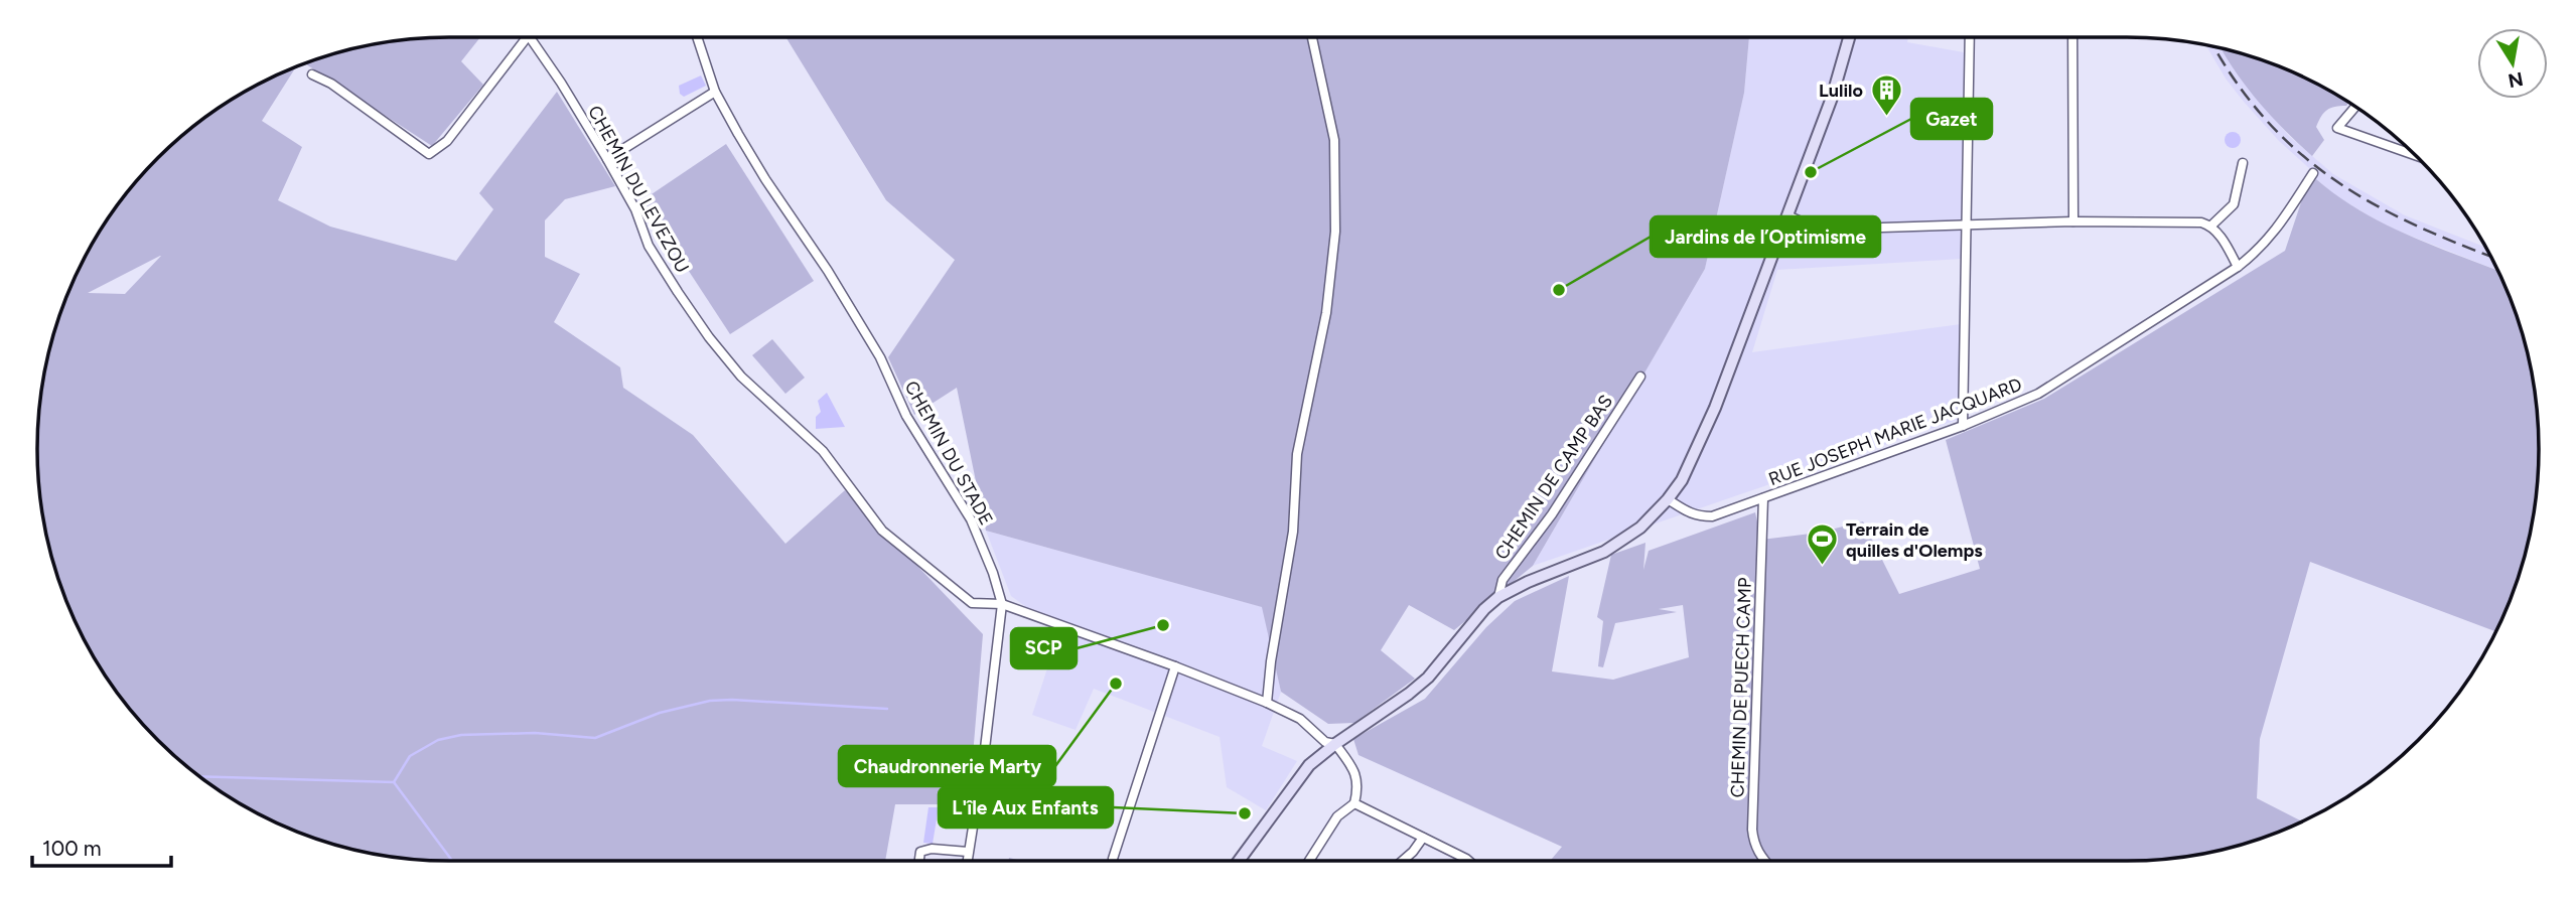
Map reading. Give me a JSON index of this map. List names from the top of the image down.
{
  "streets": {
    "street": [
      "CHEMIN DU LEVEZOU",
      "RUE JOSEPH MARIE JACQUARD",
      "CHEMIN DU STADE",
      "CHEMIN DE CAMP BAS",
      "CHEMIN DE PUECH CAMP"
    ]
  },
  "crossings": [
    ["CHEMIN DU LEVEZOU", "CHEMIN DU STADE"],
    ["RUE JOSEPH MARIE JACQUARD", "CHEMIN DE PUECH CAMP"]
  ],
  "places": {
    "building": ["Lulilo"],
    "other": [
      "Gazet",
      "Jardins de l’Optimisme",
      "SCP",
      "Chaudronnerie Marty",
      "L'île Aux Enfants"
    ],
    "sports": ["Terrain de quilles d'Olemps"]
  },
  "scale_bar": "100 m",
  "north": "bottom"
}
